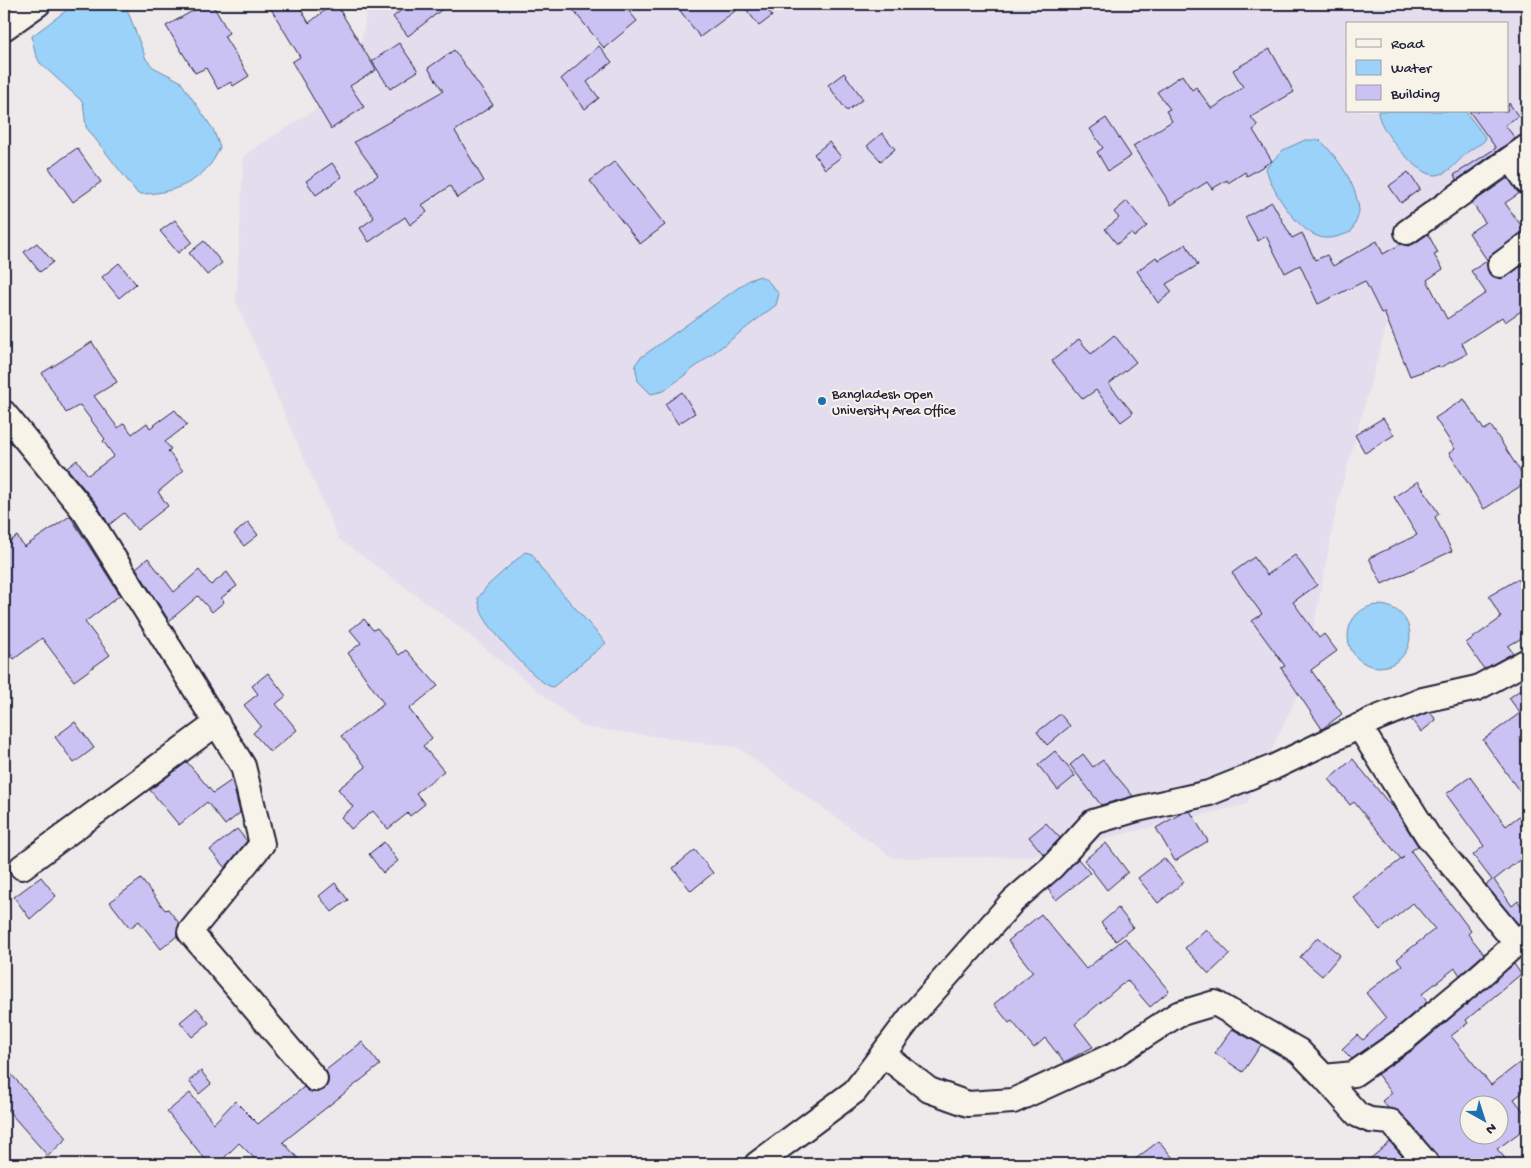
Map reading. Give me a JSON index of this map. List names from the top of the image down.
{
  "places": ["Bangladesh Open University Area Office"],
  "legend": ["Road", "Water", "Building"],
  "north": "bottom right"
}
